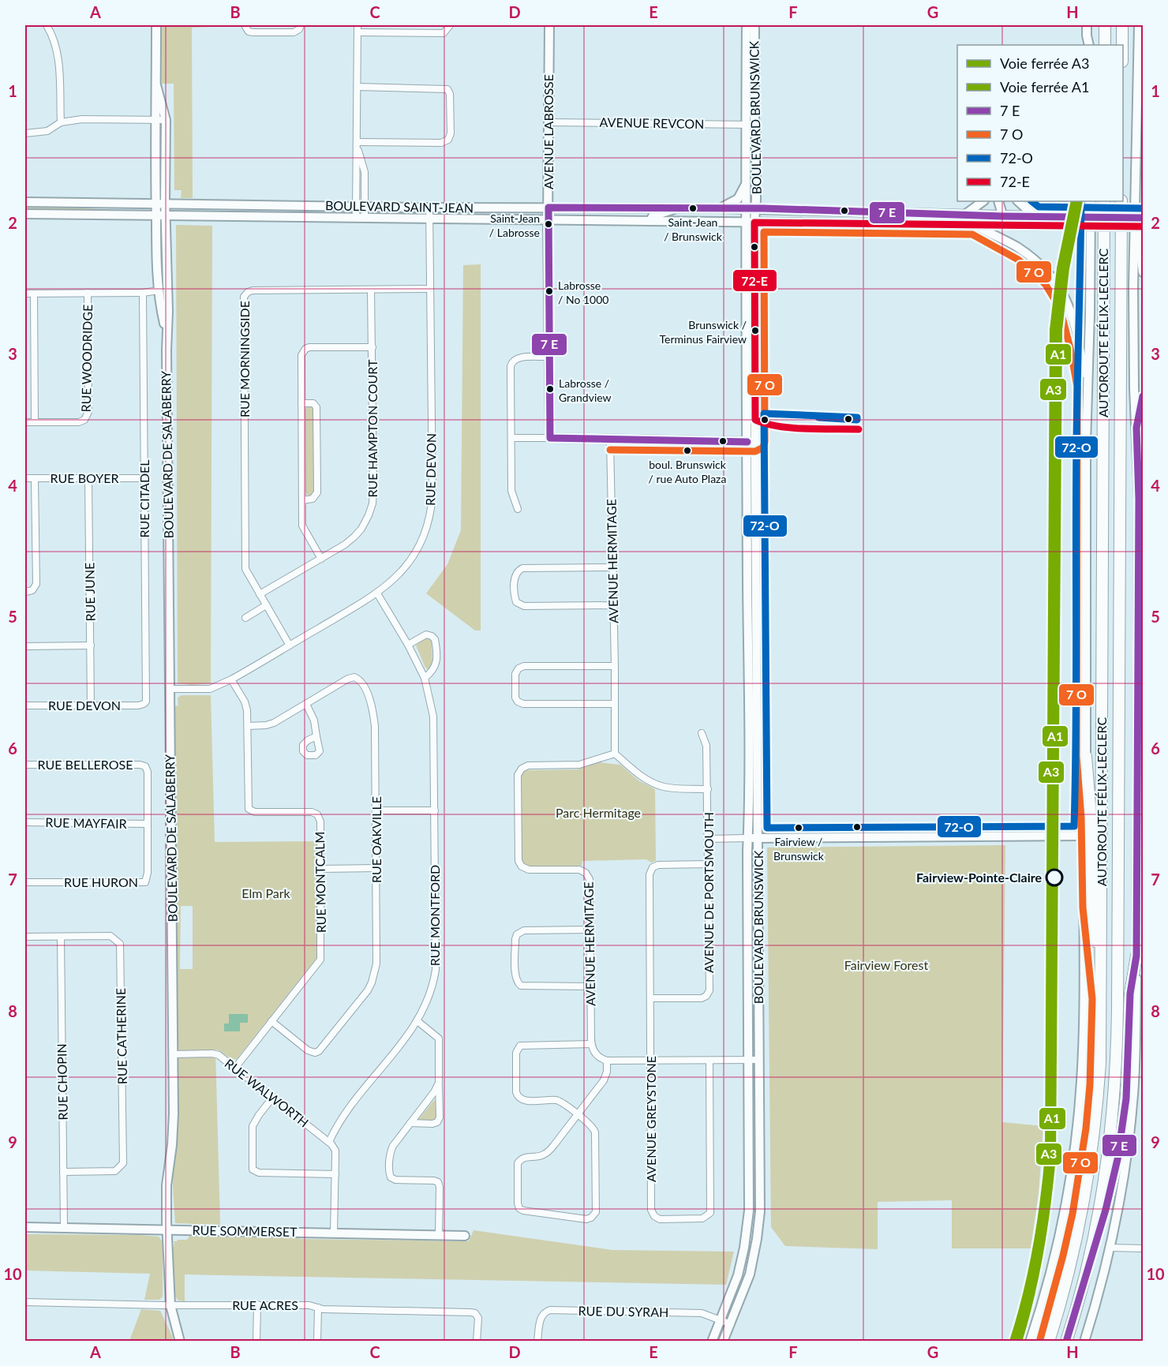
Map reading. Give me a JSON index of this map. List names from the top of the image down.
{
  "streets": {
    "highway": ["AUTOROUTE FÉLIX-LECLERC"],
    "street": [
      "BOULEVARD BRUNSWICK",
      "AVENUE REVCON",
      "AVENUE LABROSSE",
      "BOULEVARD SAINT-JEAN",
      "RUE WOODRIDGE",
      "RUE MORNINGSIDE",
      "RUE HAMPTON COURT",
      "BOULEVARD DE SALABERRY",
      "RUE DEVON",
      "RUE BOYER",
      "RUE CITADEL",
      "AVENUE HERMITAGE",
      "RUE JUNE",
      "RUE BELLEROSE",
      "RUE MAYFAIR",
      "RUE OAKVILLE",
      "RUE HURON",
      "RUE MONTCALM",
      "AVENUE DE PORTSMOUTH",
      "RUE MONTFORD",
      "RUE CATHERINE",
      "RUE CHOPIN",
      "RUE WALWORTH",
      "AVENUE GREYSTONE",
      "RUE SOMMERSET",
      "RUE ACRES",
      "RUE DU SYRAH"
    ]
  },
  "crossings": [
    ["BOULEVARD BRUNSWICK", "AVENUE REVCON"],
    ["BOULEVARD BRUNSWICK", "BOULEVARD SAINT-JEAN"],
    ["BOULEVARD BRUNSWICK", "RUE DU SYRAH"],
    ["AVENUE REVCON", "AVENUE LABROSSE"],
    ["AVENUE LABROSSE", "BOULEVARD SAINT-JEAN"],
    ["BOULEVARD SAINT-JEAN", "BOULEVARD DE SALABERRY"],
    ["BOULEVARD SAINT-JEAN", "RUE DEVON"],
    ["RUE MORNINGSIDE", "RUE HAMPTON COURT"],
    ["RUE MORNINGSIDE", "RUE DEVON"],
    ["BOULEVARD DE SALABERRY", "RUE DEVON"],
    ["BOULEVARD DE SALABERRY", "RUE WALWORTH"],
    ["BOULEVARD DE SALABERRY", "RUE SOMMERSET"],
    ["BOULEVARD DE SALABERRY", "RUE ACRES"],
    ["RUE DEVON", "RUE CITADEL"],
    ["RUE DEVON", "RUE JUNE"],
    ["RUE DEVON", "RUE MONTCALM"],
    ["RUE DEVON", "RUE MONTFORD"],
    ["RUE BOYER", "RUE CITADEL"],
    ["RUE BOYER", "RUE JUNE"],
    ["RUE BELLEROSE", "RUE HURON"],
    ["RUE MAYFAIR", "RUE HURON"],
    ["RUE OAKVILLE", "RUE MONTCALM"],
    ["RUE MONTCALM", "RUE WALWORTH"],
    ["AVENUE DE PORTSMOUTH", "AVENUE GREYSTONE"],
    ["RUE MONTFORD", "RUE WALWORTH"],
    ["RUE CATHERINE", "RUE CHOPIN"],
    ["RUE CHOPIN", "RUE SOMMERSET"]
  ],
  "parks": ["Parc Hermitage", "Elm Park", "Fairview Forest"],
  "places": [
    "Saint-Jean / Brunswick",
    "Saint-Jean / Labrosse",
    "Labrosse / No 1000",
    "Brunswick / Terminus Fairview",
    "Labrosse / Grandview",
    "boul. Brunswick / rue Auto Plaza",
    "Fairview / Brunswick",
    "Fairview-Pointe-Claire"
  ],
  "lines": [
    "rail line A3",
    "rail line A1",
    "transit line 72-O",
    "transit line 72-E"
  ],
  "legend": [
    "Voie ferrée A3",
    "Voie ferrée A1",
    "7 E",
    "7 O",
    "72-O",
    "72-E"
  ],
  "grid": {
    "columns": [
      "A",
      "B",
      "C",
      "D",
      "E",
      "F",
      "G",
      "H"
    ],
    "rows": [
      "1",
      "2",
      "3",
      "4",
      "5",
      "6",
      "7",
      "8",
      "9",
      "10"
    ]
  }
}
